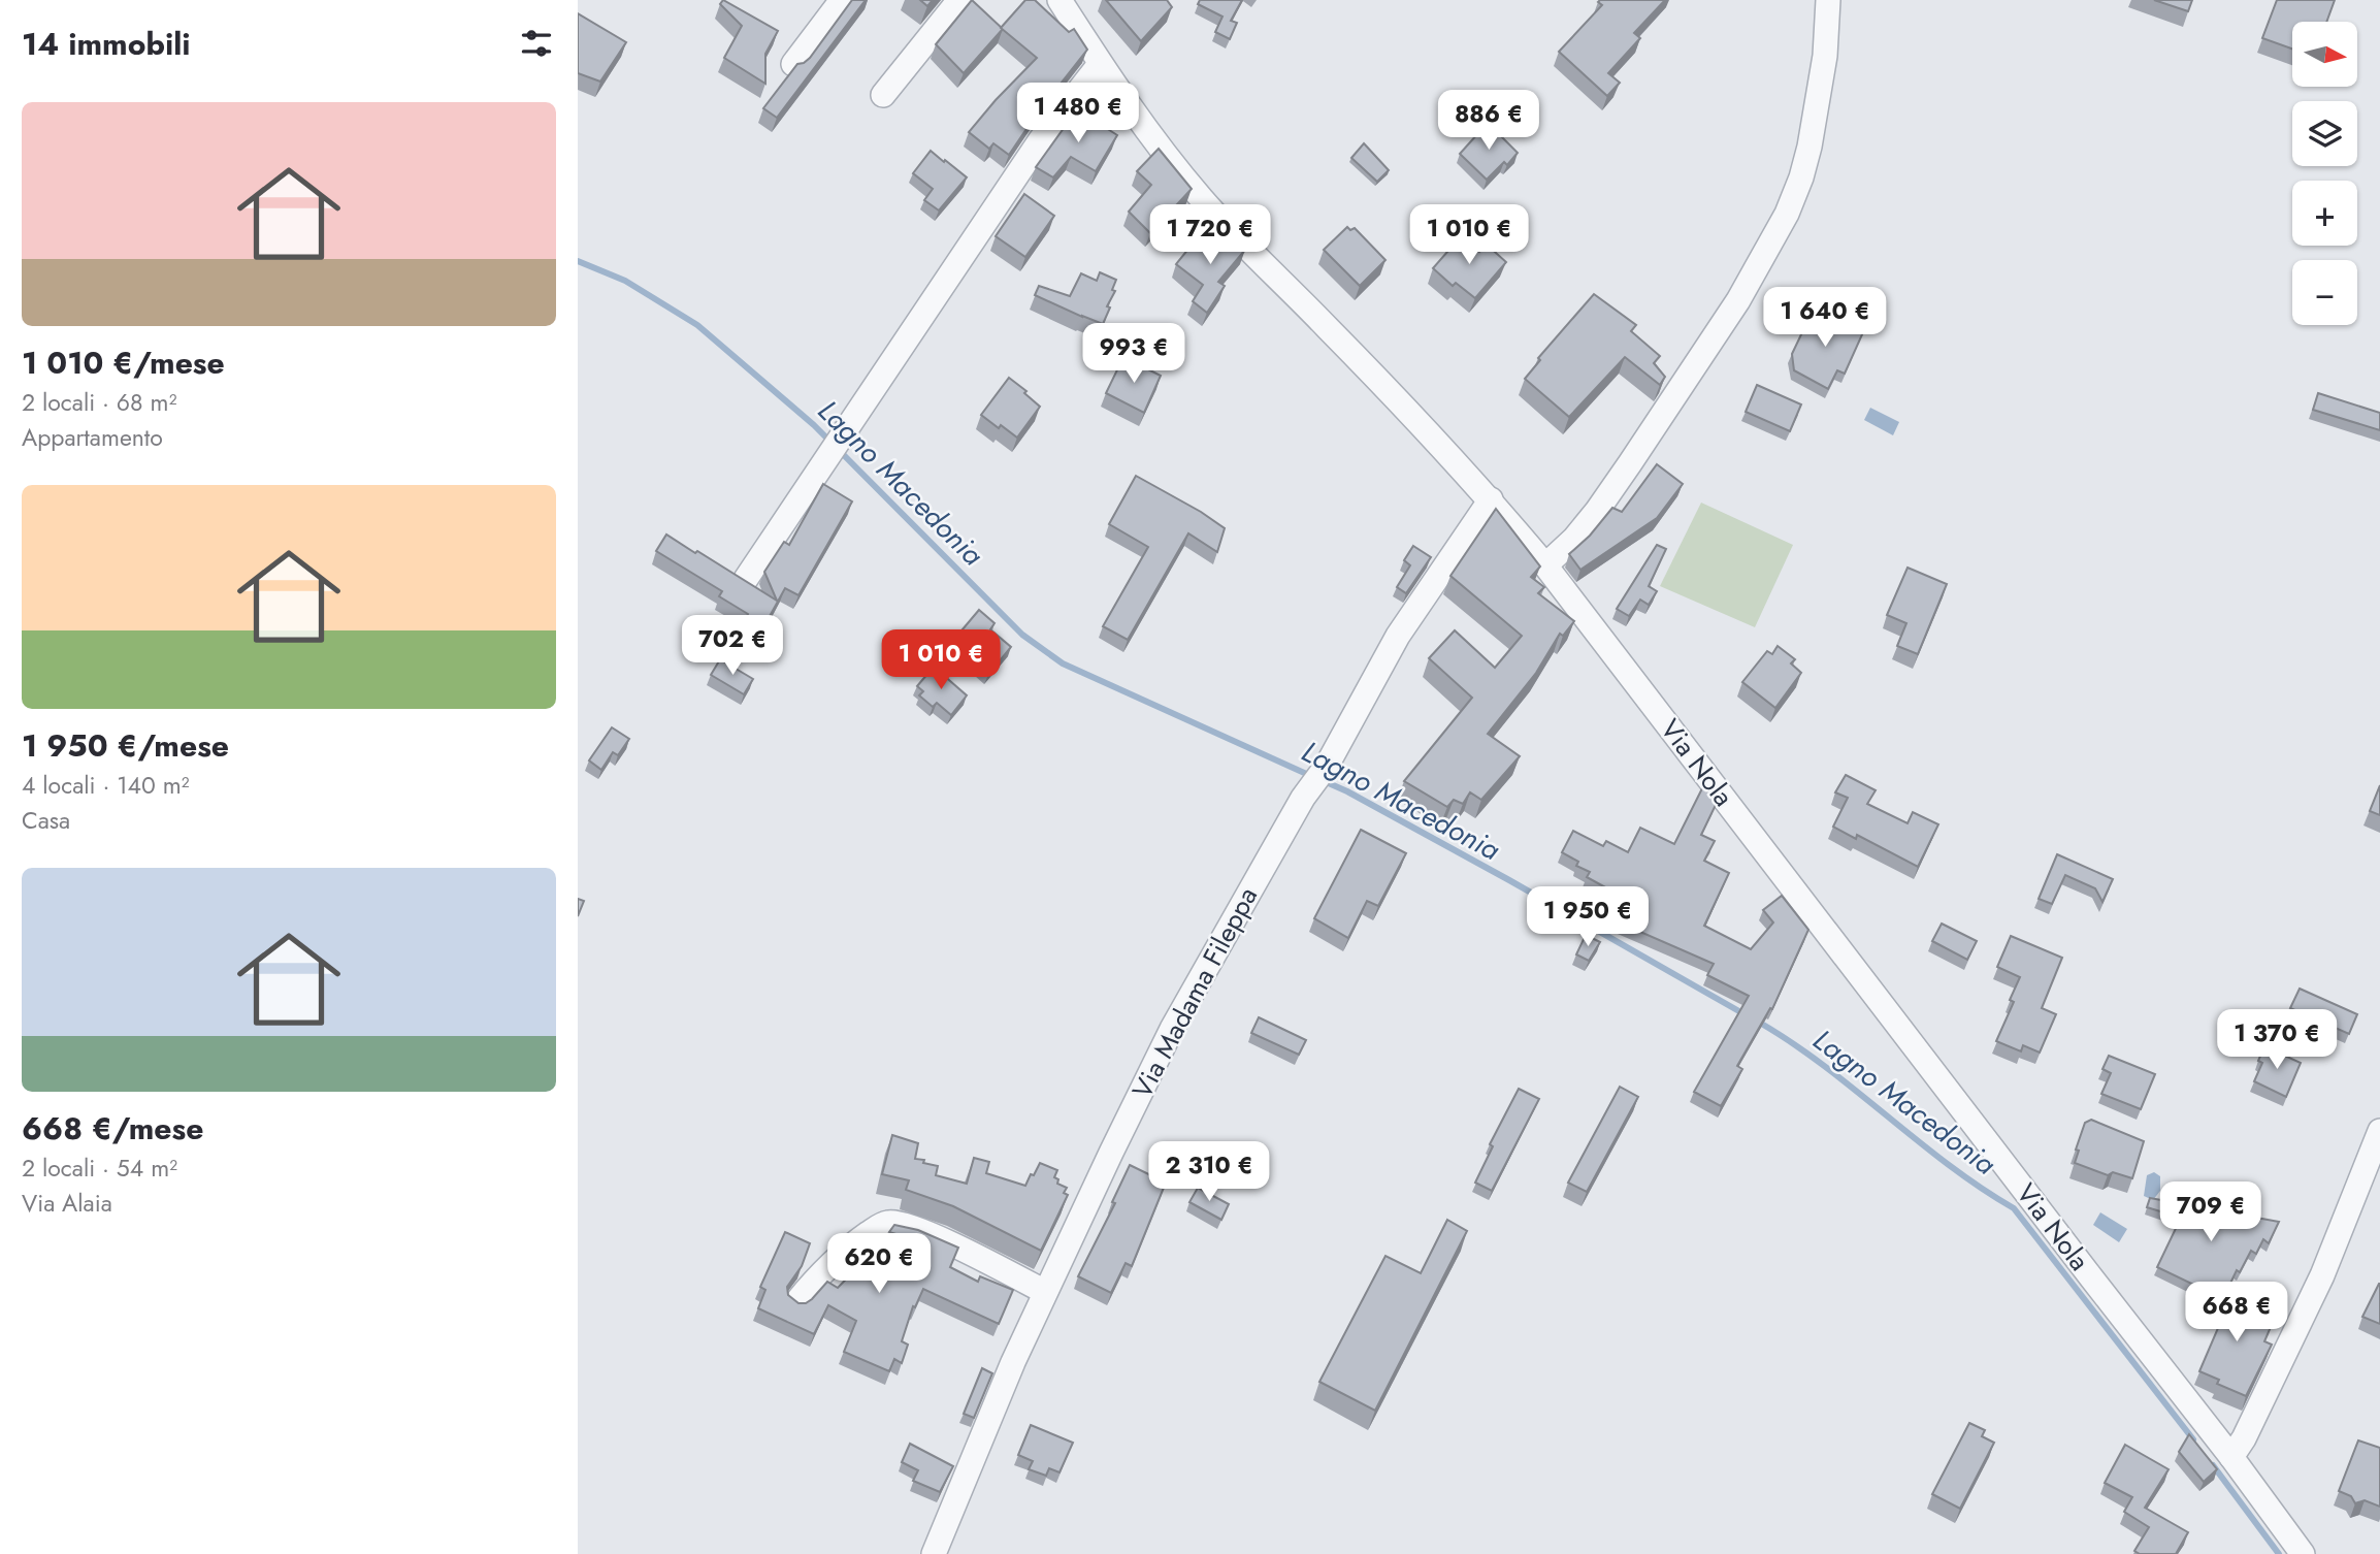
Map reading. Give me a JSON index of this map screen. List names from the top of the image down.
{
  "streets": {
    "street": ["Via Nola", "Via Madama Fileppa"]
  },
  "crossings": [
    ["Via Nola", "Via Madama Fileppa"]
  ],
  "water": ["Lagno Macedonia"],
  "north": "right",
  "page": {
    "heading": "14 immobili",
    "map_buttons": ["+", "−"],
    "price": [
      "1 480 €",
      "886 €",
      "1 720 €",
      "1 010 €",
      "1 640 €",
      "993 €",
      "702 €",
      "1 010 €",
      "1 950 €",
      "1 370 €",
      "2 310 €",
      "709 €",
      "620 €",
      "668 €"
    ],
    "list": [
      {
        "name": "1 010 €/mese",
        "note": "2 locali · 68 m² · Appartamento"
      },
      {
        "name": "1 950 €/mese",
        "note": "4 locali · 140 m² · Casa"
      },
      {
        "name": "668 €/mese",
        "note": "2 locali · 54 m² · Via Alaia"
      }
    ]
  }
}
